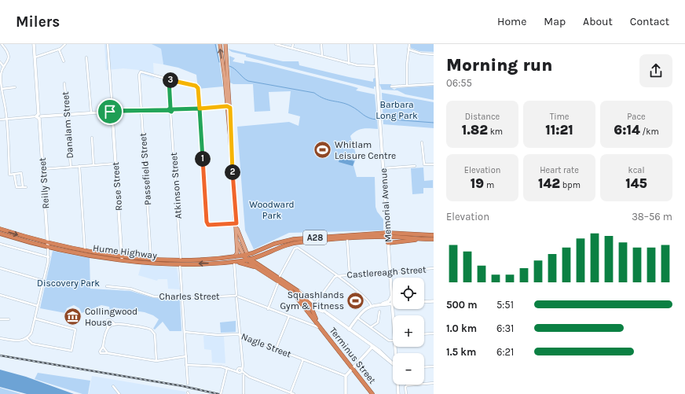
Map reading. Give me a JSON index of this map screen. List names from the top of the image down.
{
  "streets": {
    "highway": ["A28", "Hume Highway", "Terminus Street"],
    "street": [
      "Danalam Street",
      "Passefield Street",
      "Reilly Street",
      "Atkinson Street",
      "Rose Street",
      "Memorial Avenue",
      "Castlereagh Street",
      "Charles Street",
      "Nagle Street"
    ]
  },
  "crossings": [
    ["Passefield Street", "Atkinson Street"],
    ["Passefield Street", "Hume Highway"],
    ["Reilly Street", "Hume Highway"],
    ["Atkinson Street", "Hume Highway"],
    ["Atkinson Street", "Charles Street"],
    ["Atkinson Street", "Nagle Street"],
    ["Rose Street", "Hume Highway"],
    ["Memorial Avenue", "A28"],
    ["Memorial Avenue", "Castlereagh Street"],
    ["A28", "Hume Highway"],
    ["Charles Street", "Terminus Street"]
  ],
  "parks": ["Barbara Long Park", "Woodward Park", "Discovery Park"],
  "places": {
    "sports": ["Whitlam Leisure Centre", "Squashlands Gym & Fitness"],
    "museum": ["Collingwood House"]
  },
  "page": {
    "header": "Milers",
    "nav": [
      "Home",
      "Map",
      "About",
      "Contact"
    ],
    "heading": ["Morning run", "06:55"],
    "pins": ["3", "1", "2"],
    "stats": [
      ["Distance", "1.82 km"],
      ["Time", "11:21"],
      ["Pace", "6:14 /km"],
      ["Elevation", "19 m"],
      ["Heart rate", "142 bpm"],
      ["kcal", "145"]
    ],
    "chart": ["Elevation", "38–56 m"],
    "map_buttons": ["+", "−"],
    "list": [
      {
        "name": "500 m",
        "note": "5:51"
      },
      {
        "name": "1.0 km",
        "note": "6:31"
      },
      {
        "name": "1.5 km",
        "note": "6:21"
      }
    ]
  }
}
